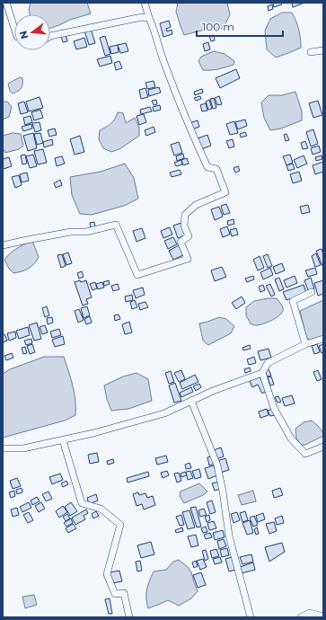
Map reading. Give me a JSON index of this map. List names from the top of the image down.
{
  "scale_bar": "100 m",
  "north": "left"
}
